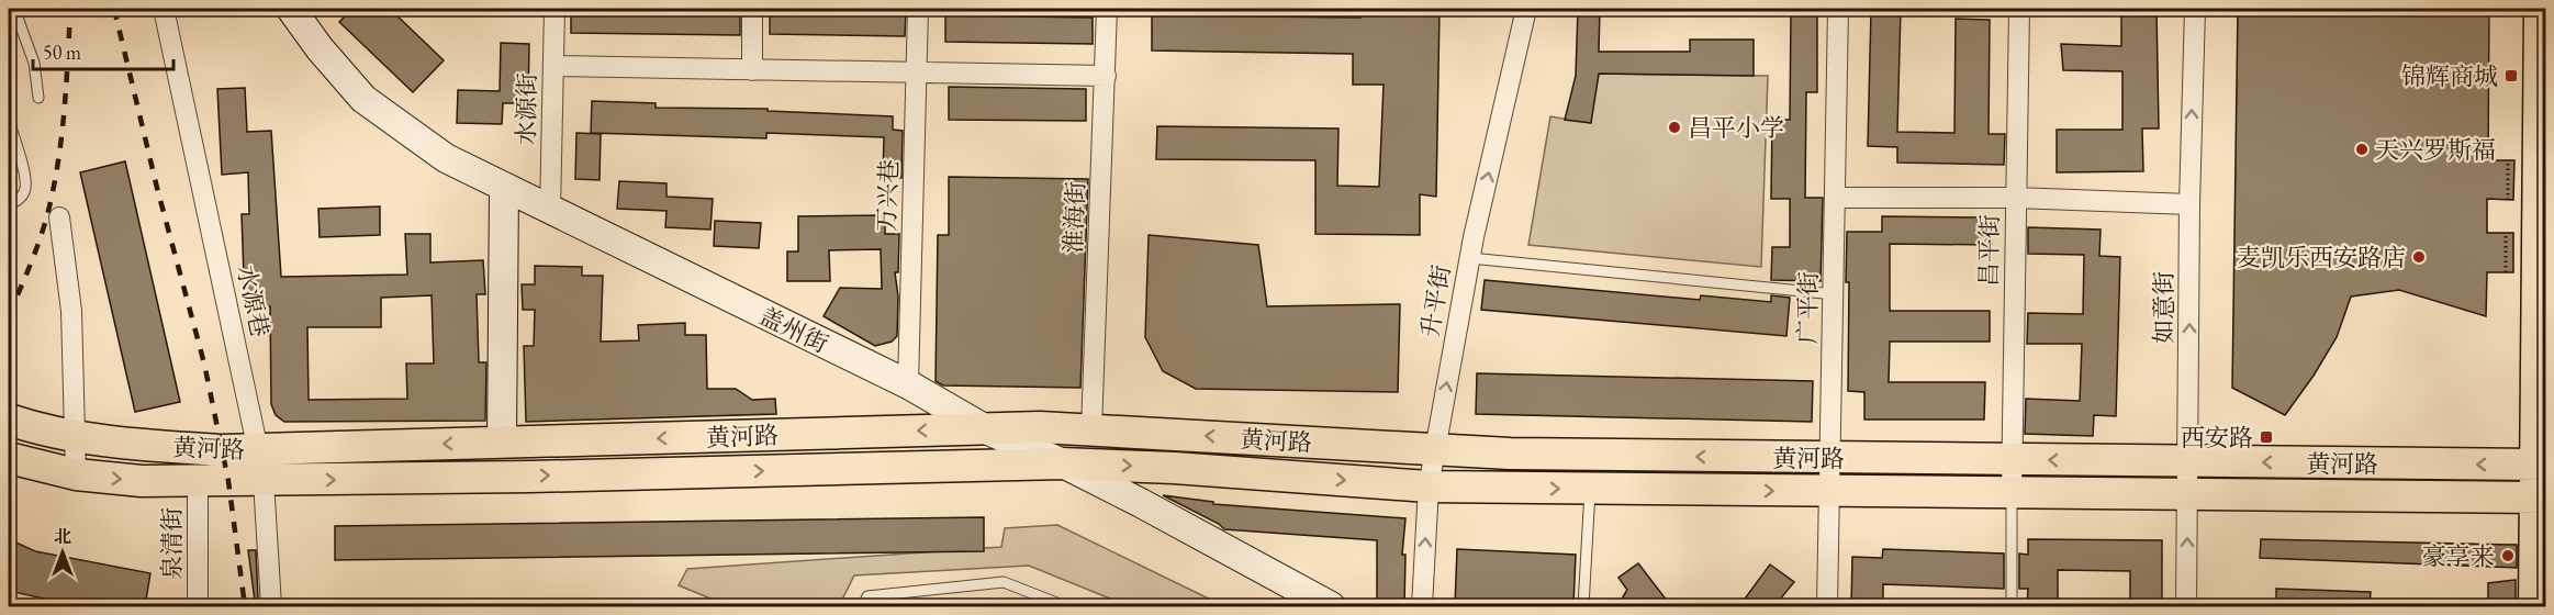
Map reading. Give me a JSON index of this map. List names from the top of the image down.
{
  "streets": {
    "main road": ["黄河路"],
    "street": [
      "水源街",
      "万兴巷",
      "淮海街",
      "昌平街",
      "水源巷",
      "升平街",
      "广平街",
      "如意街",
      "盖州街",
      "泉清街"
    ]
  },
  "crossings": [
    ["水源街", "盖州街"],
    ["万兴巷", "盖州街"],
    ["淮海街", "黄河路"],
    ["昌平街", "黄河路"],
    ["水源巷", "黄河路"],
    ["升平街", "黄河路"],
    ["广平街", "黄河路"],
    ["如意街", "黄河路"],
    ["盖州街", "黄河路"],
    ["黄河路", "泉清街"]
  ],
  "one_way": ["升平街", "如意街"],
  "places": {
    "transit": ["锦辉商城", "西安路"],
    "other": [
      "昌平小学",
      "天兴罗斯福",
      "麦凯乐西安路店",
      "豪享来"
    ]
  },
  "scale_bar": "50 m",
  "north": "top"
}
